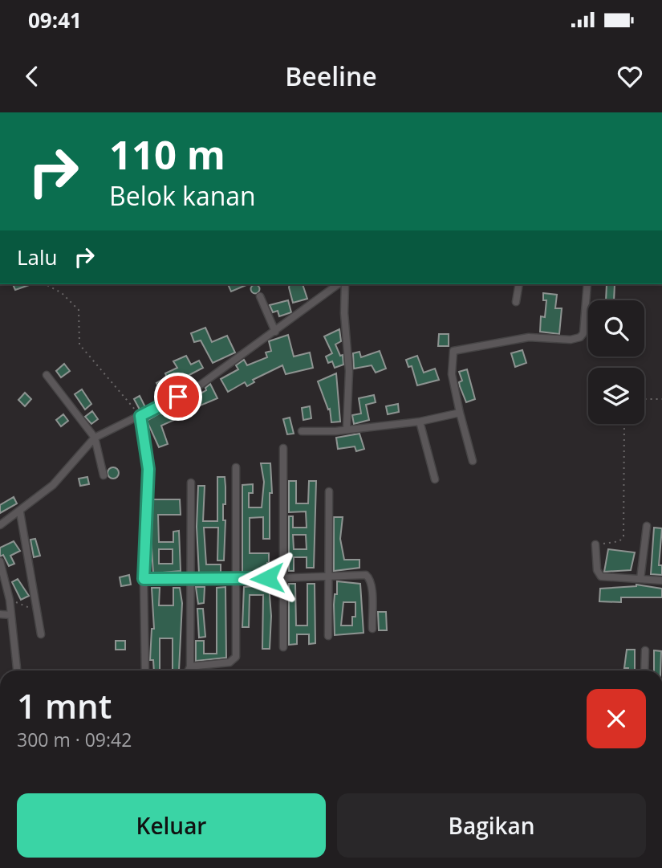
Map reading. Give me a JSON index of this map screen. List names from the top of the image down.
{
  "page": {
    "status": "09:41",
    "header": "Beeline",
    "turn": ["110 m", "Belok kanan"],
    "then": "Lalu",
    "heading": ["1 mnt", "300 m · 09:42"],
    "buttons": ["Keluar", "Bagikan"]
  }
}
